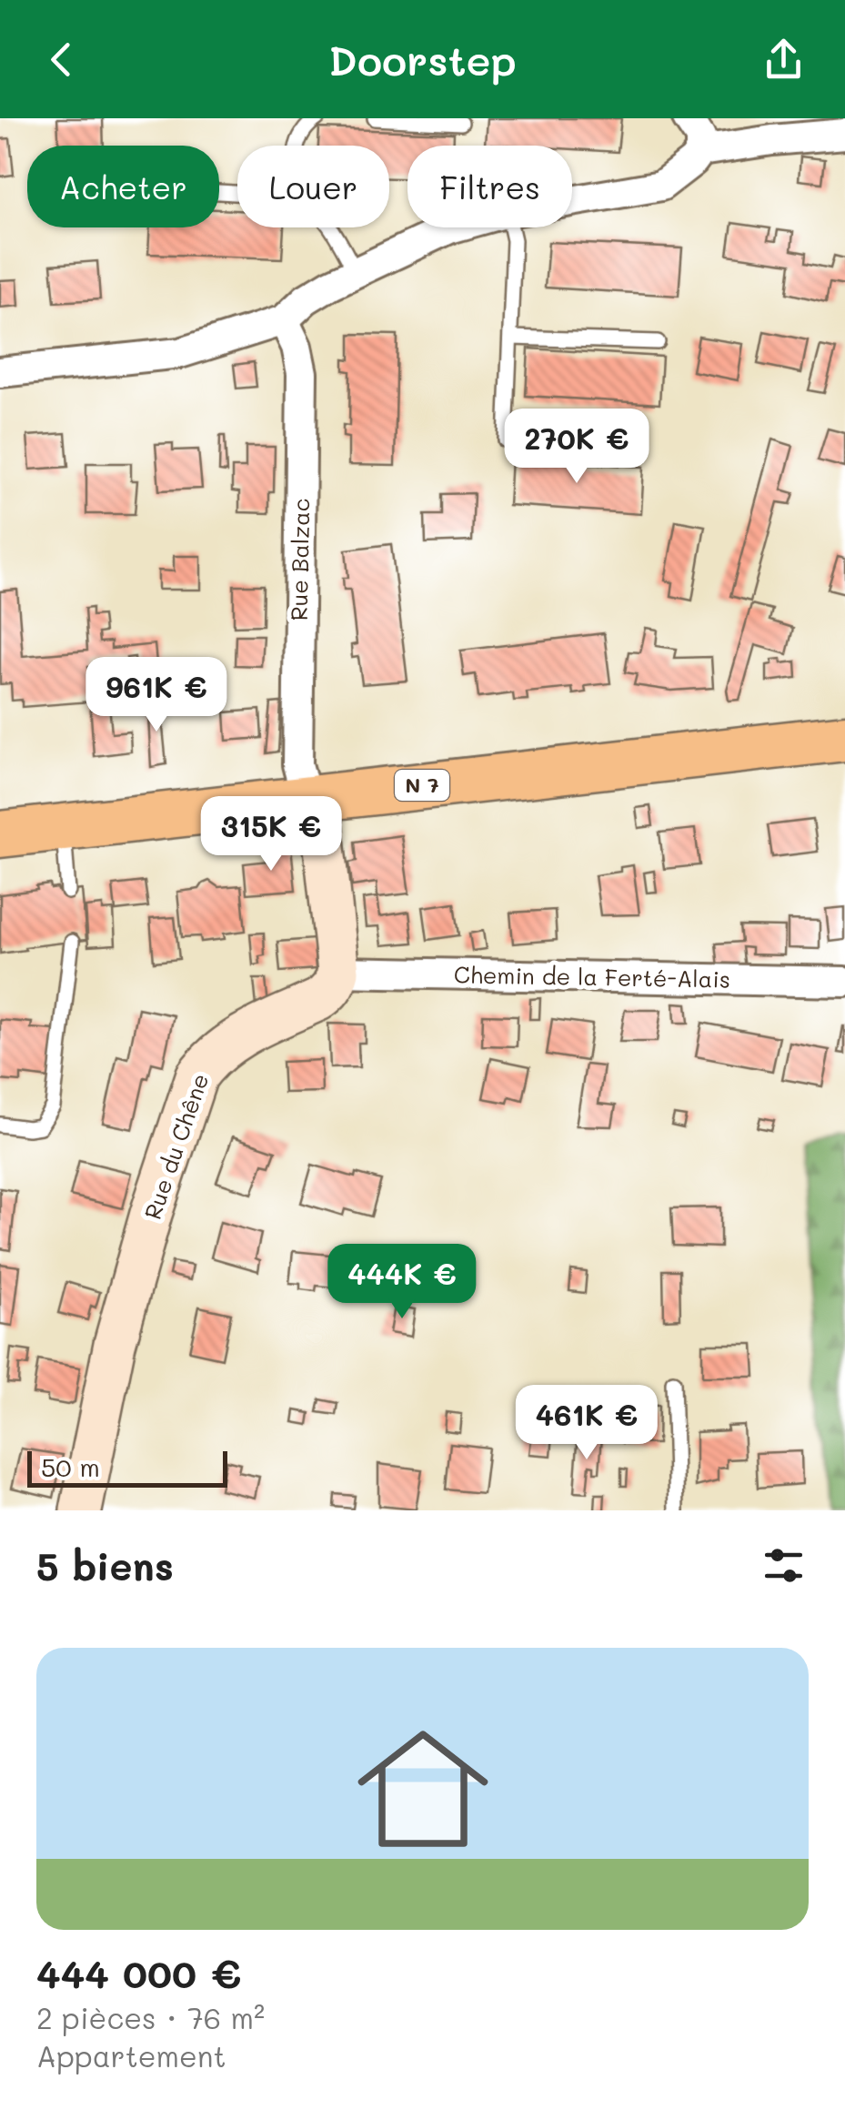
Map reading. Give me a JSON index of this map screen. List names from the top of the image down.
{
  "streets": {
    "main road": ["N 7"],
    "street": ["Rue Balzac", "Chemin de la Ferté-Alais", "Rue du Chêne"]
  },
  "crossings": [
    ["Rue Balzac", "N 7"],
    ["Chemin de la Ferté-Alais", "Rue du Chêne"]
  ],
  "scale_bar": "50 m",
  "page": {
    "header": "Doorstep",
    "chip": ["Acheter", "Louer", "Filtres"],
    "price": [
      "270K €",
      "961K €",
      "315K €",
      "444K €",
      "461K €"
    ],
    "scale": "50 m",
    "heading": "5 biens",
    "list": [
      {
        "name": "444 000 €",
        "note": "2 pièces · 76 m² · Appartement"
      }
    ]
  }
}
